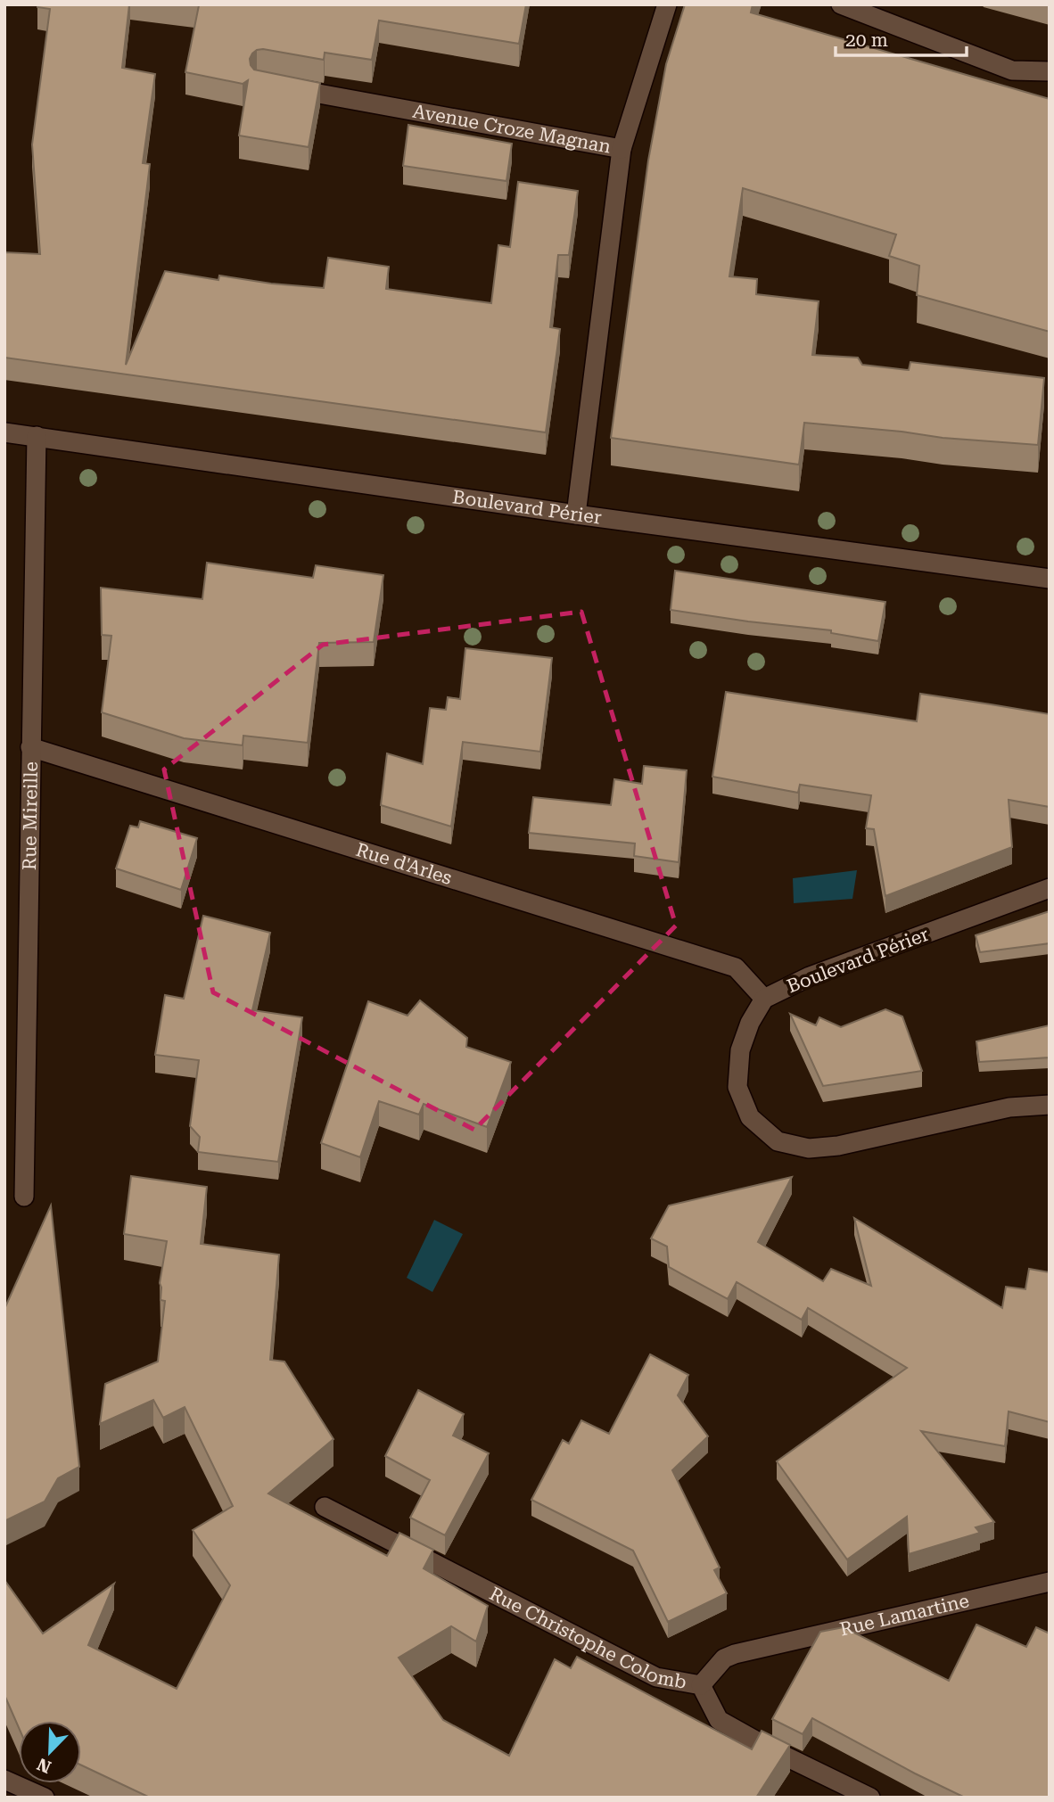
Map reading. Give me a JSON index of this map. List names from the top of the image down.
{
  "streets": {
    "street": [
      "Avenue Croze Magnan",
      "Boulevard Périer",
      "Rue Mireille",
      "Rue d'Arles",
      "Rue Lamartine",
      "Rue Christophe Colomb"
    ]
  },
  "crossings": [
    ["Avenue Croze Magnan", "Boulevard Périer"],
    ["Boulevard Périer", "Rue Mireille"],
    ["Boulevard Périer", "Rue d'Arles"],
    ["Rue Mireille", "Rue d'Arles"],
    ["Rue Lamartine", "Rue Christophe Colomb"]
  ],
  "scale_bar": "20 m",
  "north": "bottom left"
}
